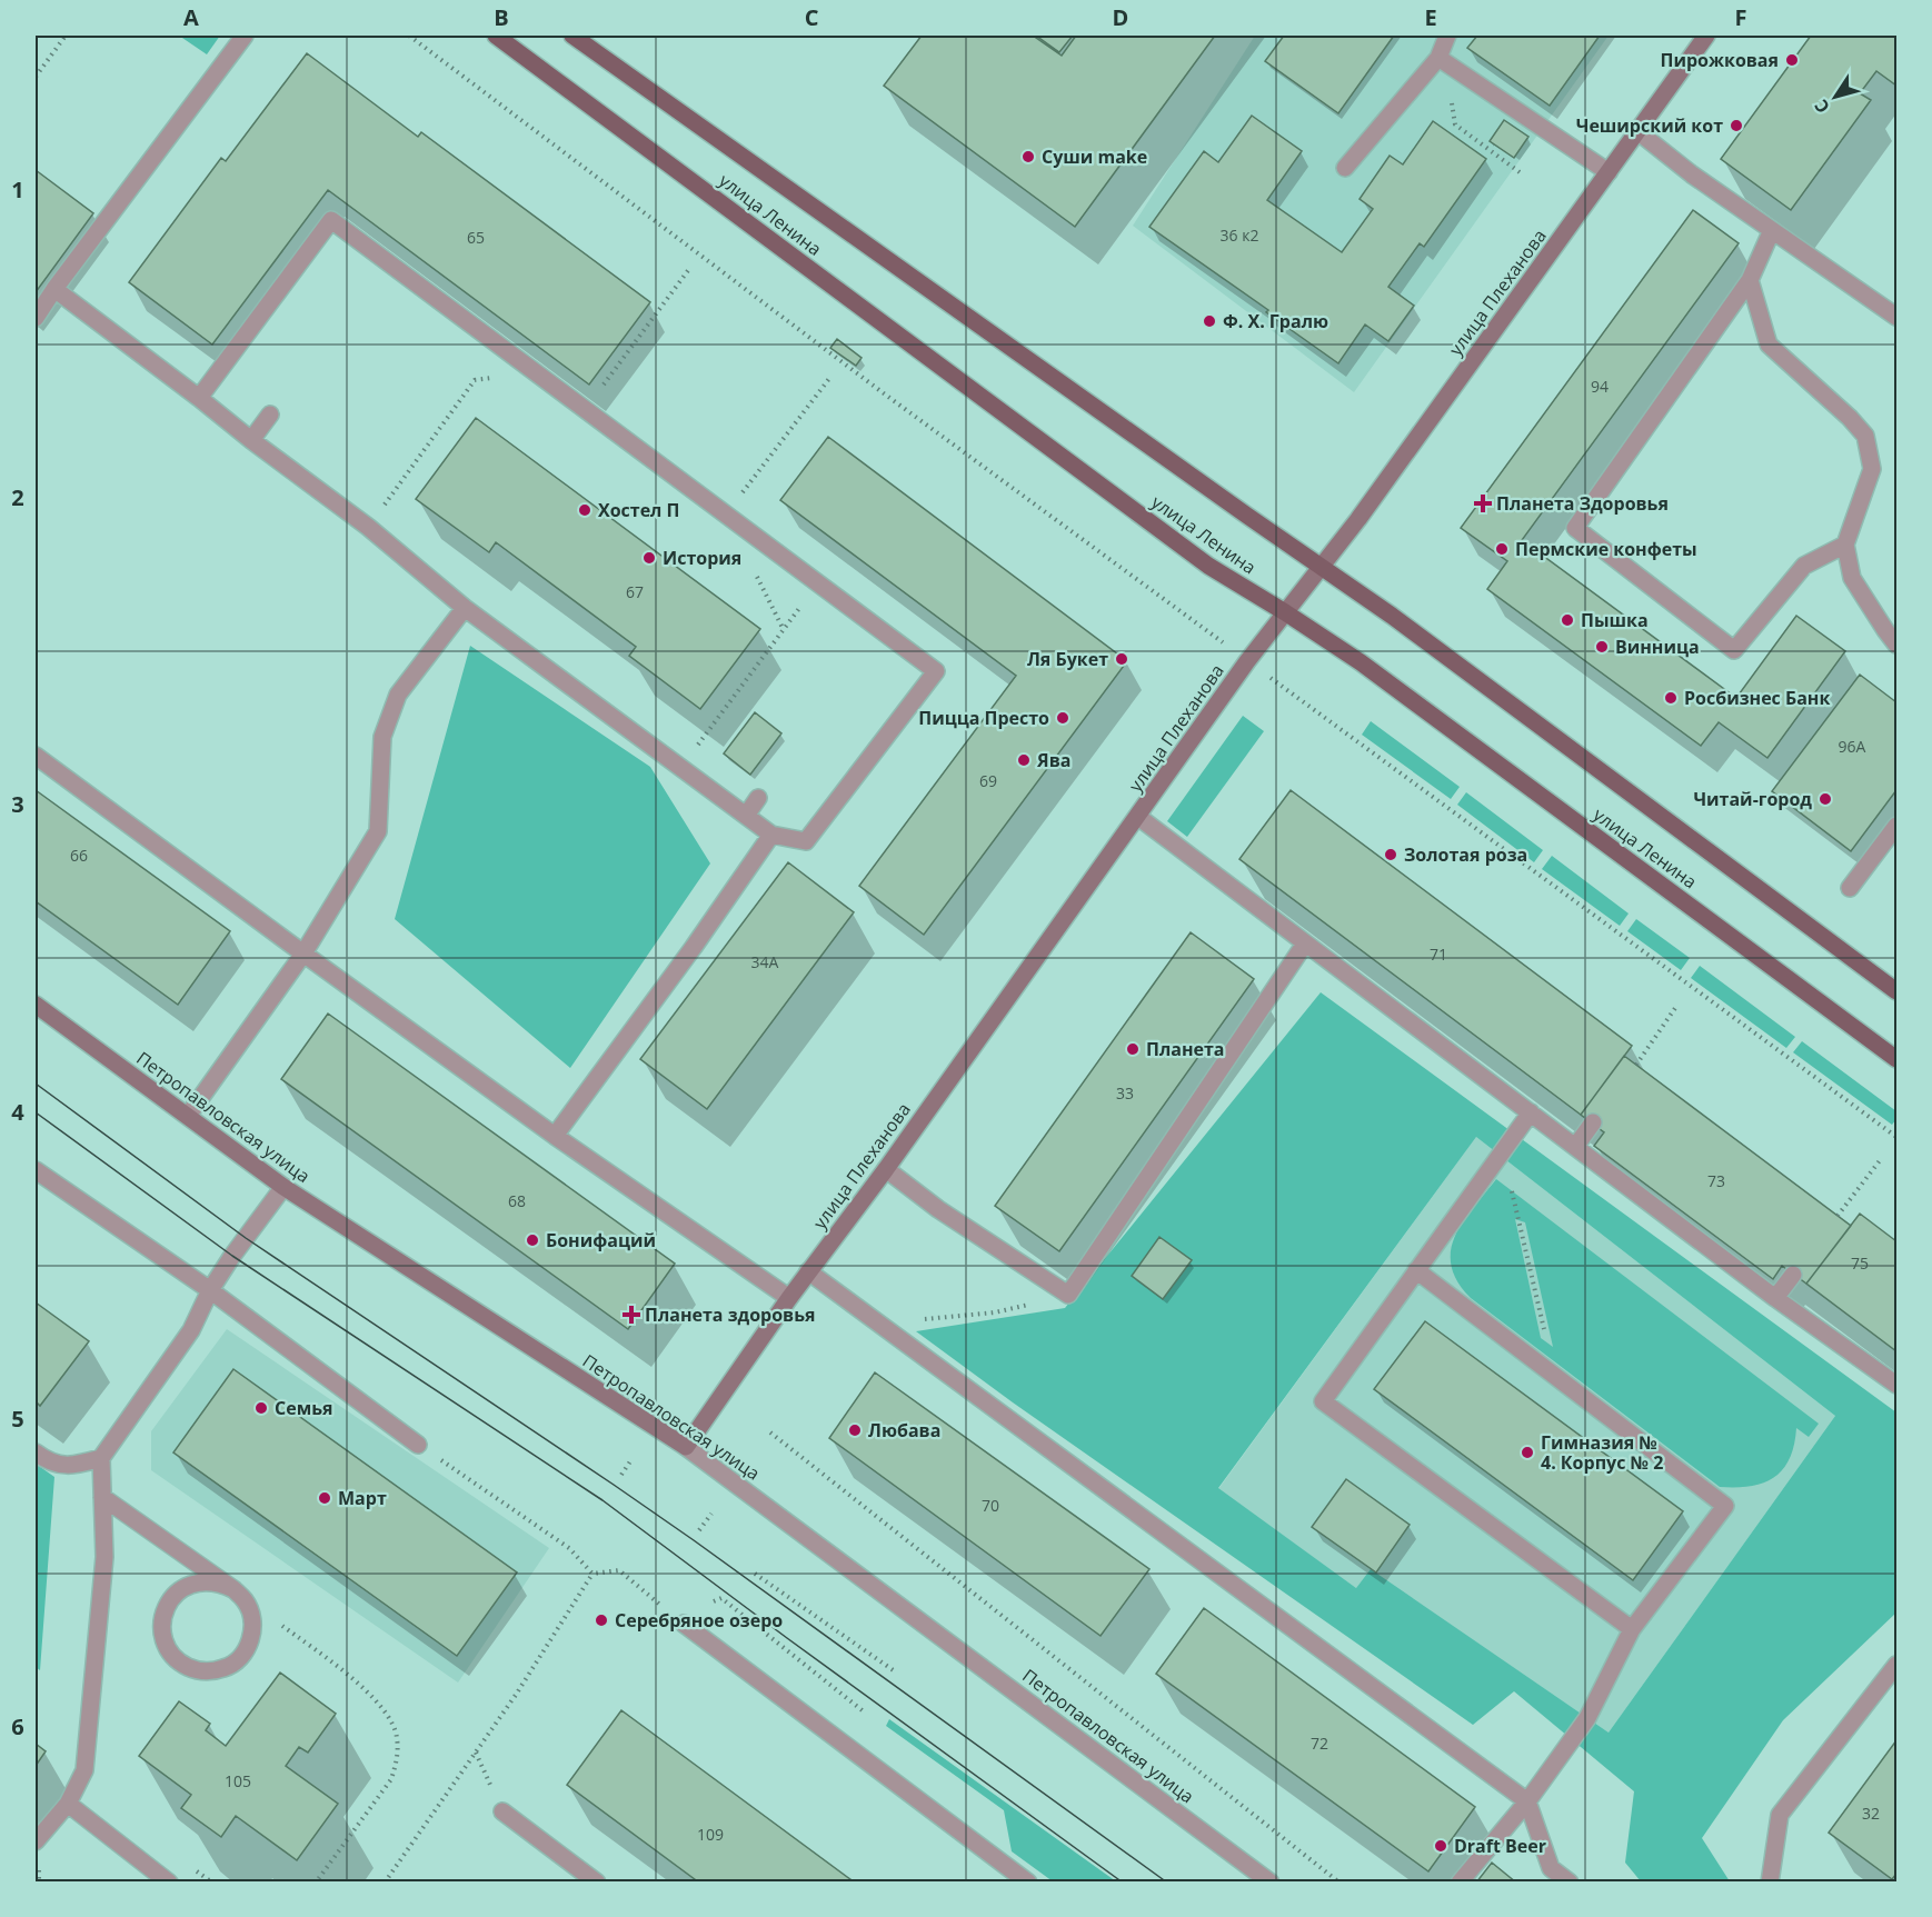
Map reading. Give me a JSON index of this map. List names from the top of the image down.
{
  "streets": {
    "main road": ["улица Ленина", "улица Плеханова", "Петропавловская улица"]
  },
  "crossings": [
    ["улица Ленина", "улица Плеханова"],
    ["улица Плеханова", "Петропавловская улица"]
  ],
  "places": {
    "other": [
      "Пирожковая",
      "Чеширский кот",
      "Суши make",
      "Ф. Х. Гралю",
      "Хостел П",
      "Пермские конфеты",
      "История",
      "Пышка",
      "Винница",
      "Ля Букет",
      "Росбизнес Банк",
      "Пицца Престо",
      "Ява",
      "Читай-город",
      "Золотая роза",
      "Планета",
      "Бонифаций",
      "Семья",
      "Любава",
      "Гимназия № 4. Корпус № 2",
      "Март",
      "Серебряное озеро",
      "Draft Beer"
    ],
    "health": ["Планета Здоровья", "Планета здоровья"]
  },
  "house_numbers": [
    "36 к2",
    "65",
    "94",
    "67",
    "96А",
    "69",
    "66",
    "71",
    "34А",
    "33",
    "73",
    "68",
    "75",
    "70",
    "72",
    "105",
    "32",
    "109"
  ],
  "north": "bottom left",
  "grid": {
    "columns": [
      "A",
      "B",
      "C",
      "D",
      "E",
      "F"
    ],
    "rows": [
      "1",
      "2",
      "3",
      "4",
      "5",
      "6"
    ]
  }
}
